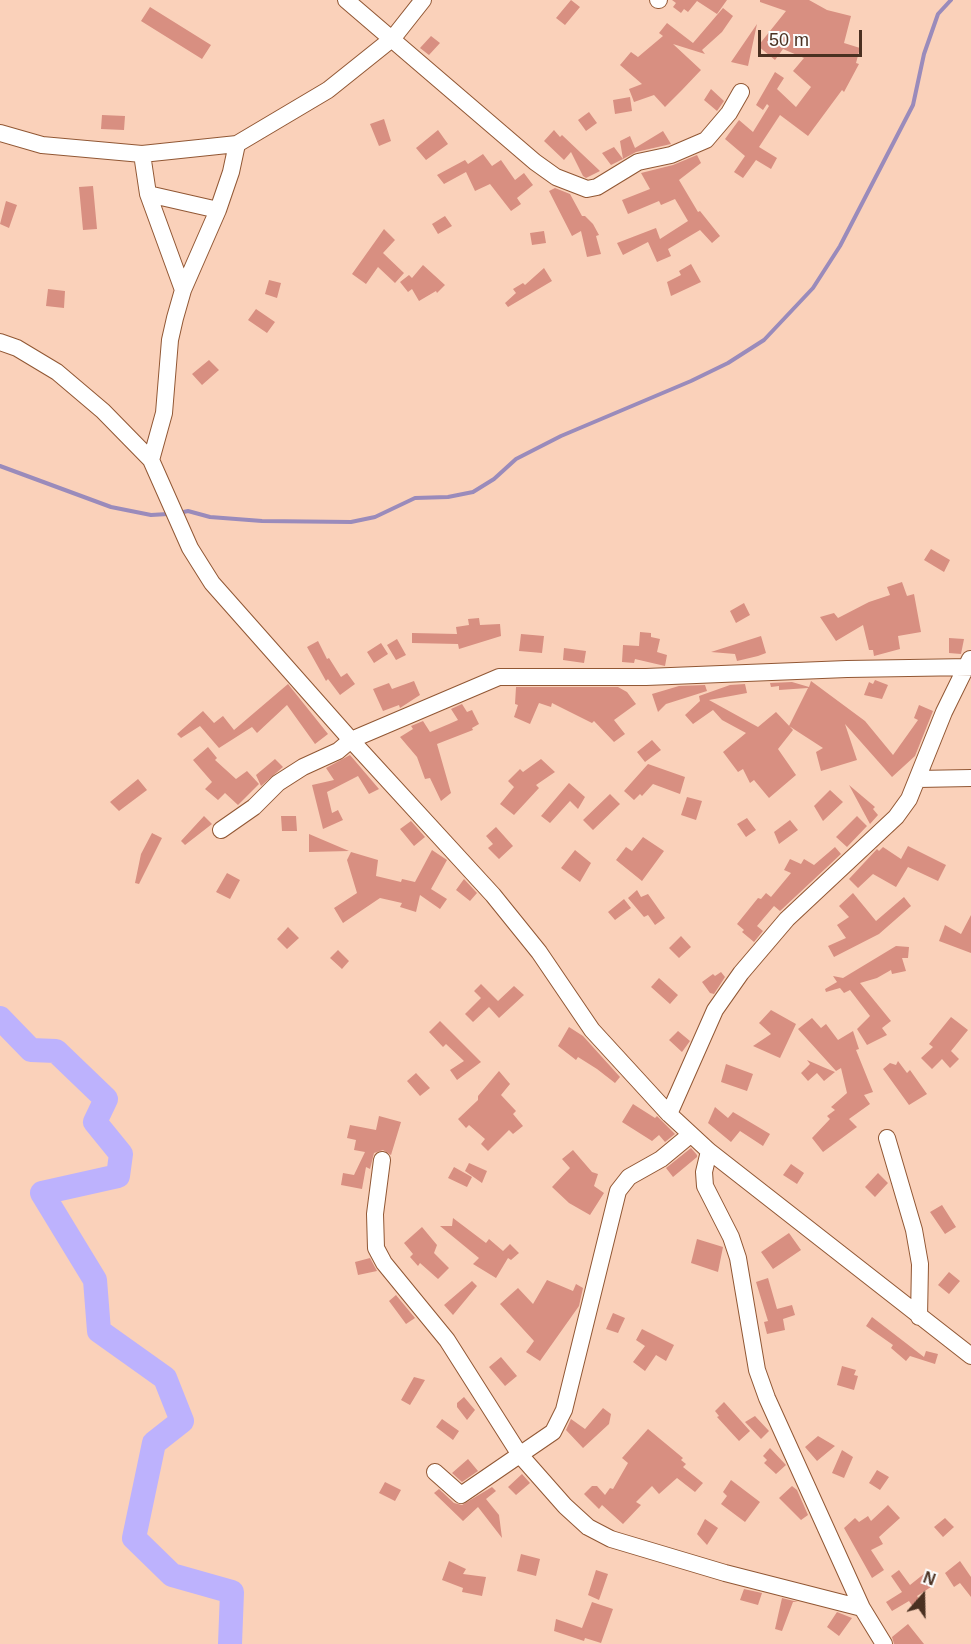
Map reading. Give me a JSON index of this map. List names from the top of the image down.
{
  "scale_bar": "50 m",
  "north": "top"
}
